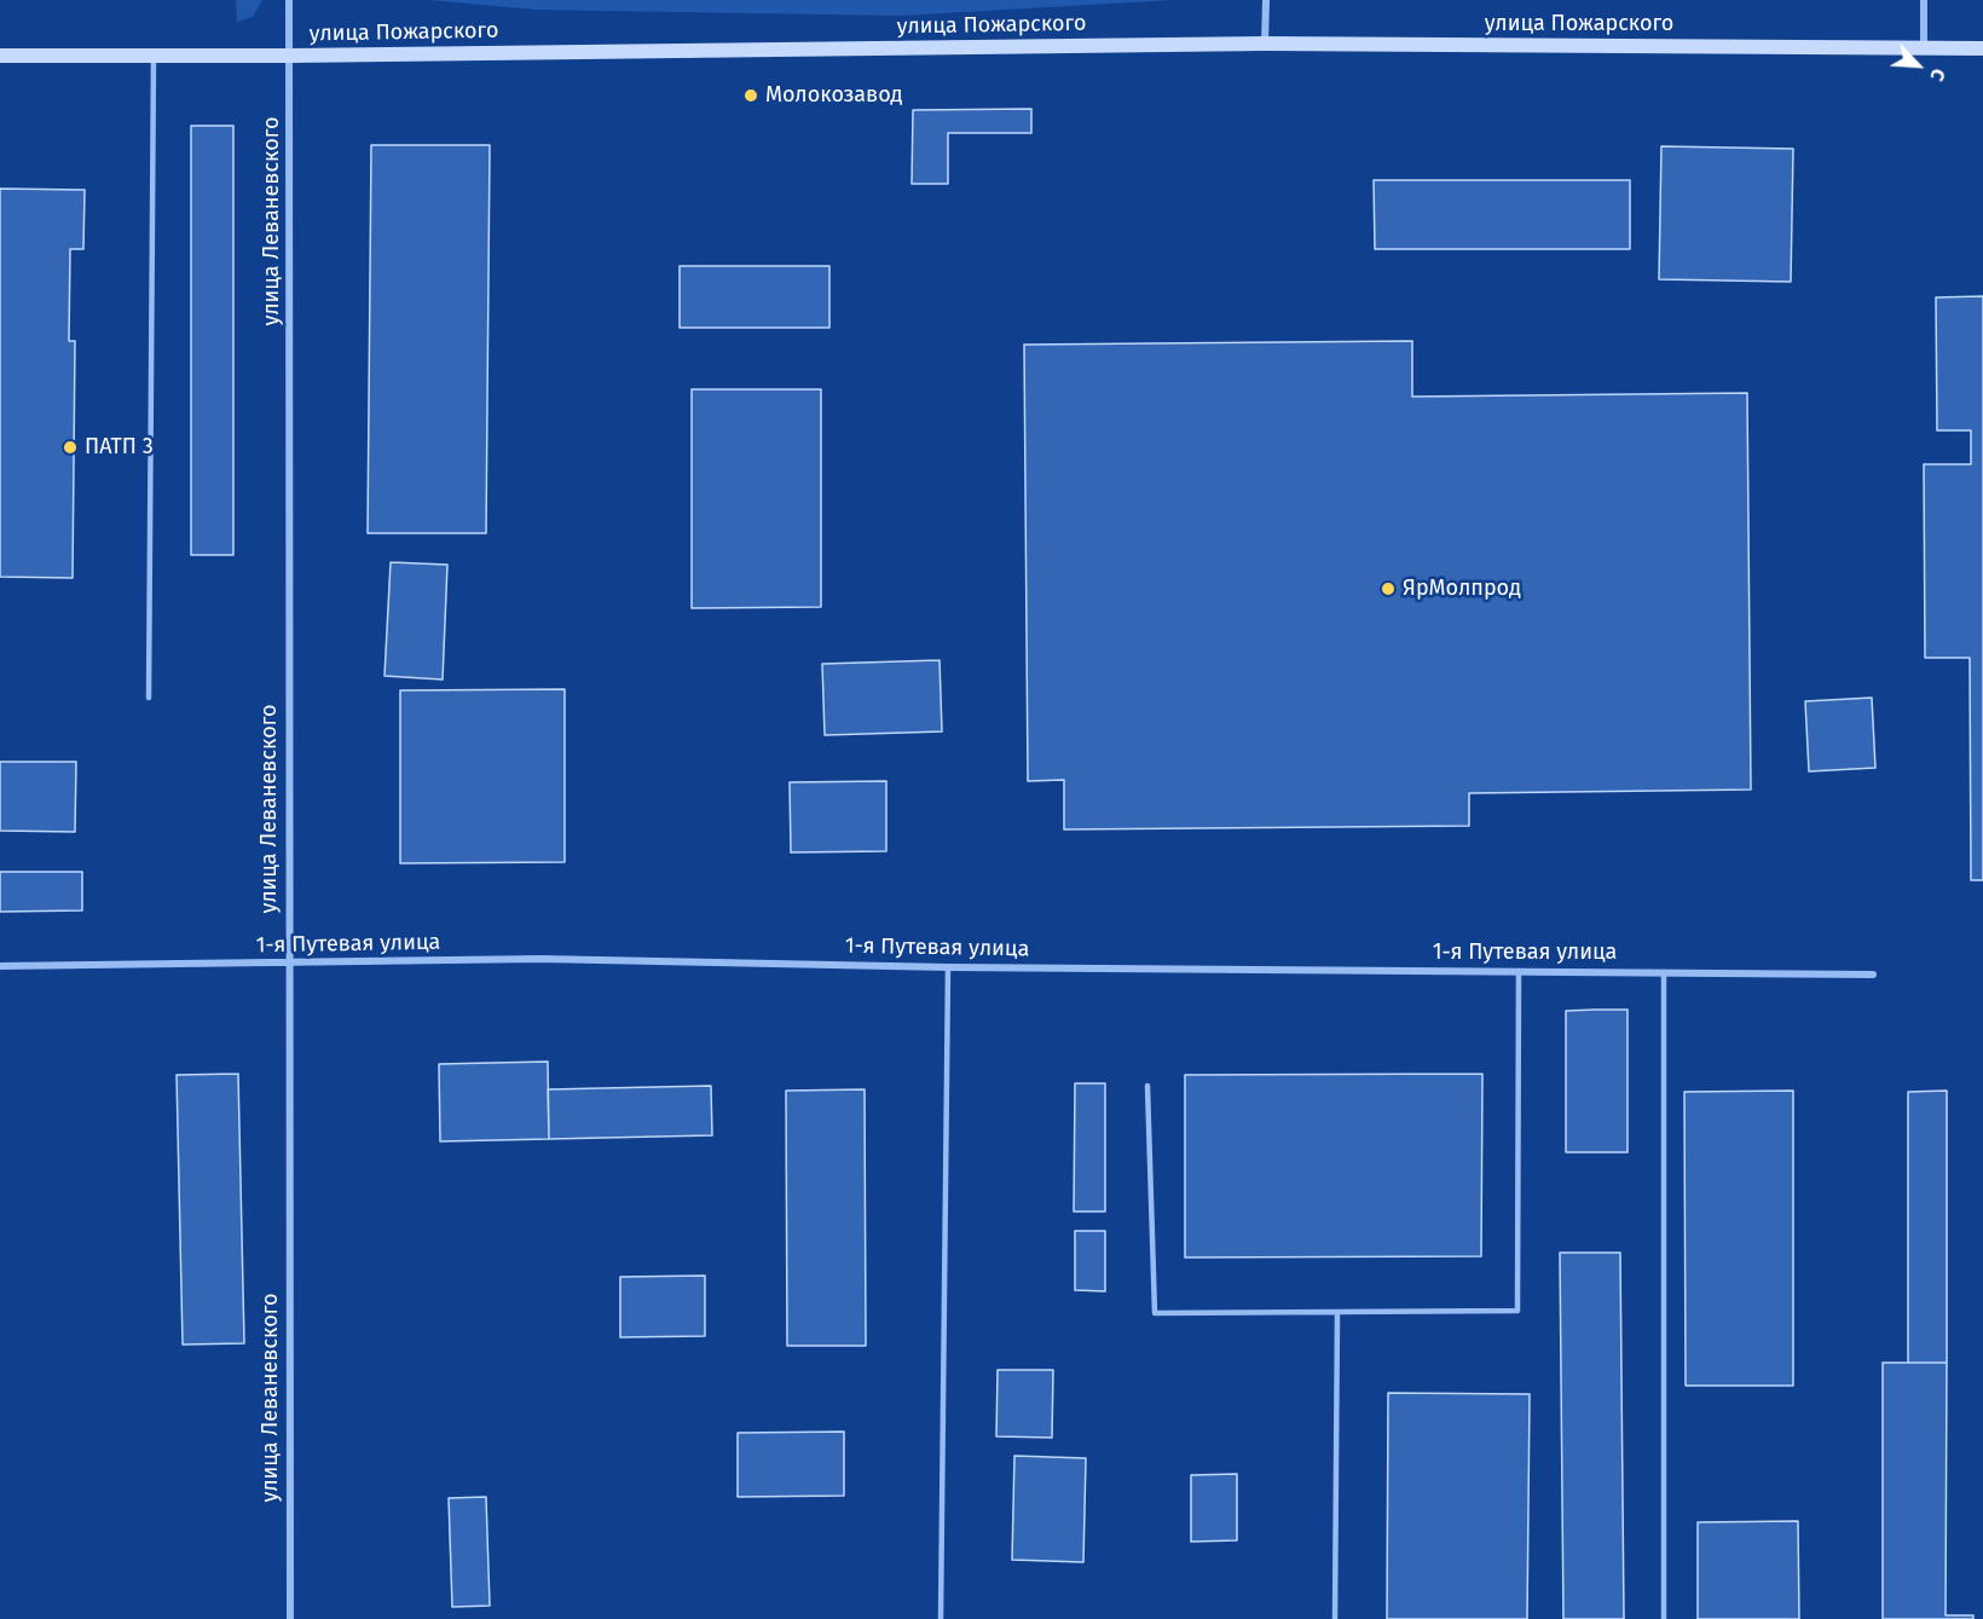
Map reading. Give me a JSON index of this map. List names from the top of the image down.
{
  "streets": {
    "street": ["улица Пожарского", "улица Леваневского", "1-я Путевая улица"]
  },
  "crossings": [
    ["улица Пожарского", "улица Леваневского"],
    ["улица Леваневского", "1-я Путевая улица"]
  ],
  "places": ["Молокозавод", "ПАТП 3", "ЯрМолпрод"],
  "north": "bottom right"
}
